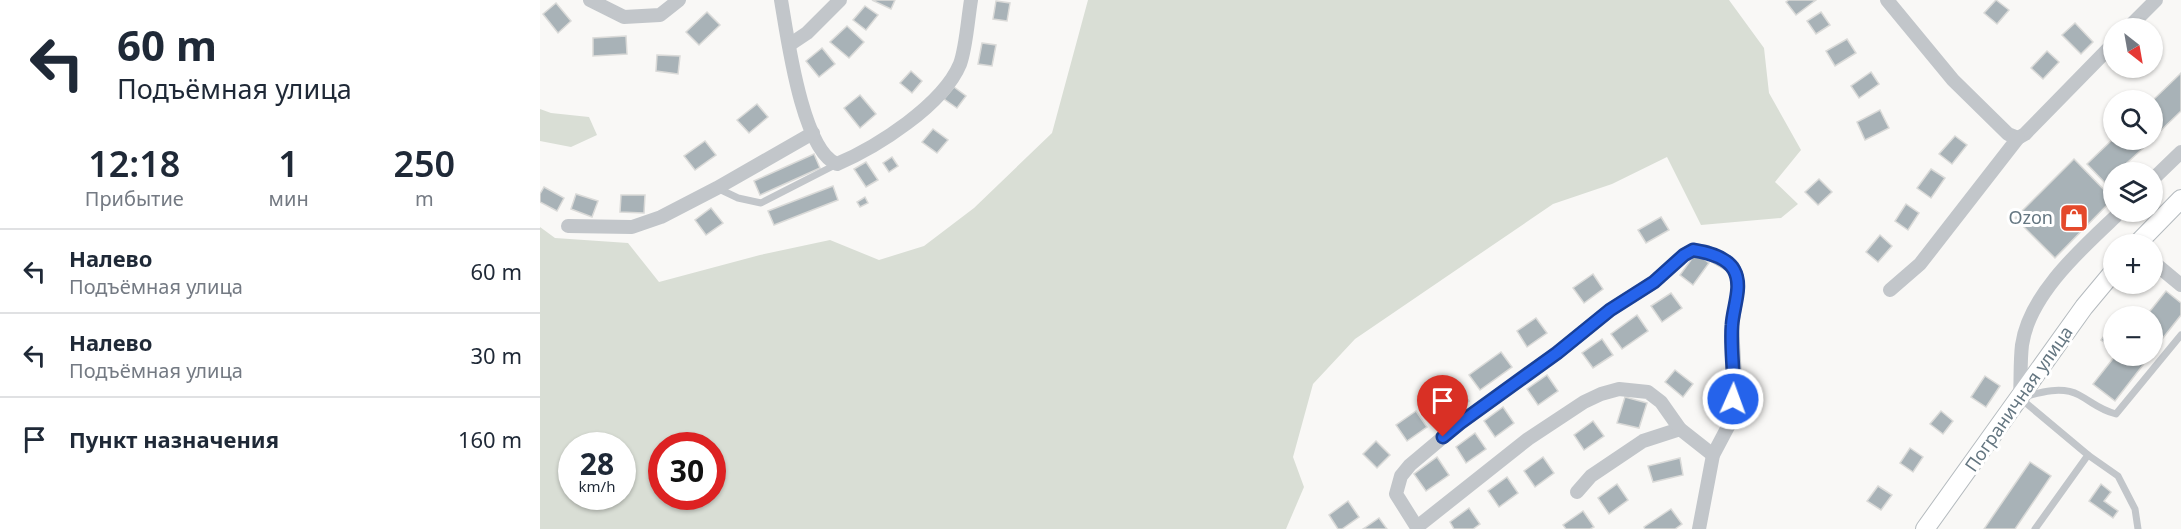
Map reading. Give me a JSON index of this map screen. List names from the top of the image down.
{
  "streets": {
    "main road": ["Пограничная улица"]
  },
  "places": {
    "shop": ["Ozon"]
  },
  "north": "bottom right",
  "page": {
    "turn": ["60 m", "Подъёмная улица"],
    "map_buttons": ["+", "−"],
    "eta": [
      "12:18",
      "Прибытие",
      "1",
      "мин",
      "250",
      "m"
    ],
    "list": [
      {
        "name": "Налево",
        "note": "Подъёмная улица",
        "value": "60 m"
      },
      {
        "name": "Налево",
        "note": "Подъёмная улица",
        "value": "30 m"
      },
      {
        "name": "Пункт назначения",
        "value": "160 m"
      }
    ],
    "speed": "28 km/h",
    "limit": "30"
  }
}
